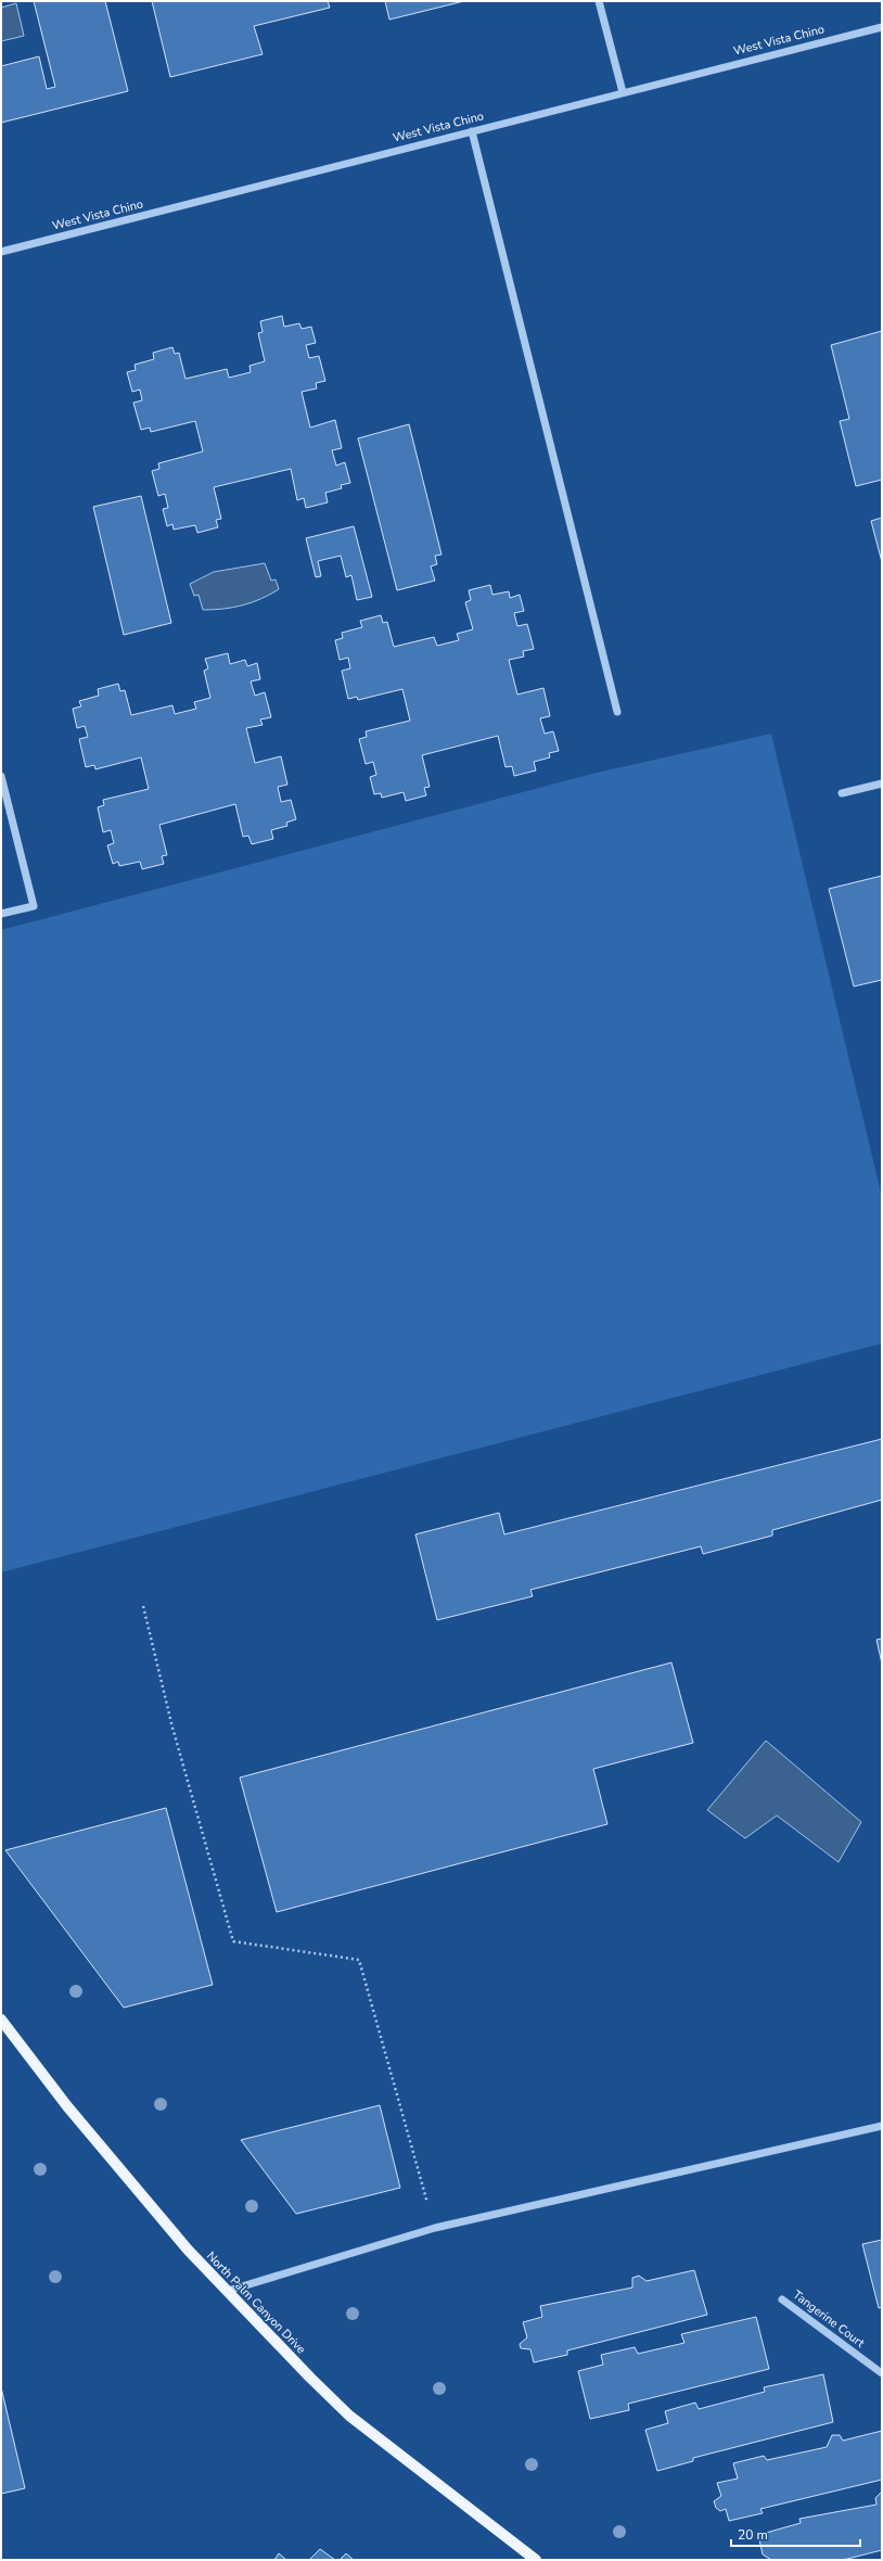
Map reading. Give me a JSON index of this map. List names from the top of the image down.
{
  "streets": {
    "main road": ["North Palm Canyon Drive"],
    "street": ["West Vista Chino", "Tangerine Court"]
  },
  "scale_bar": "20 m"
}
